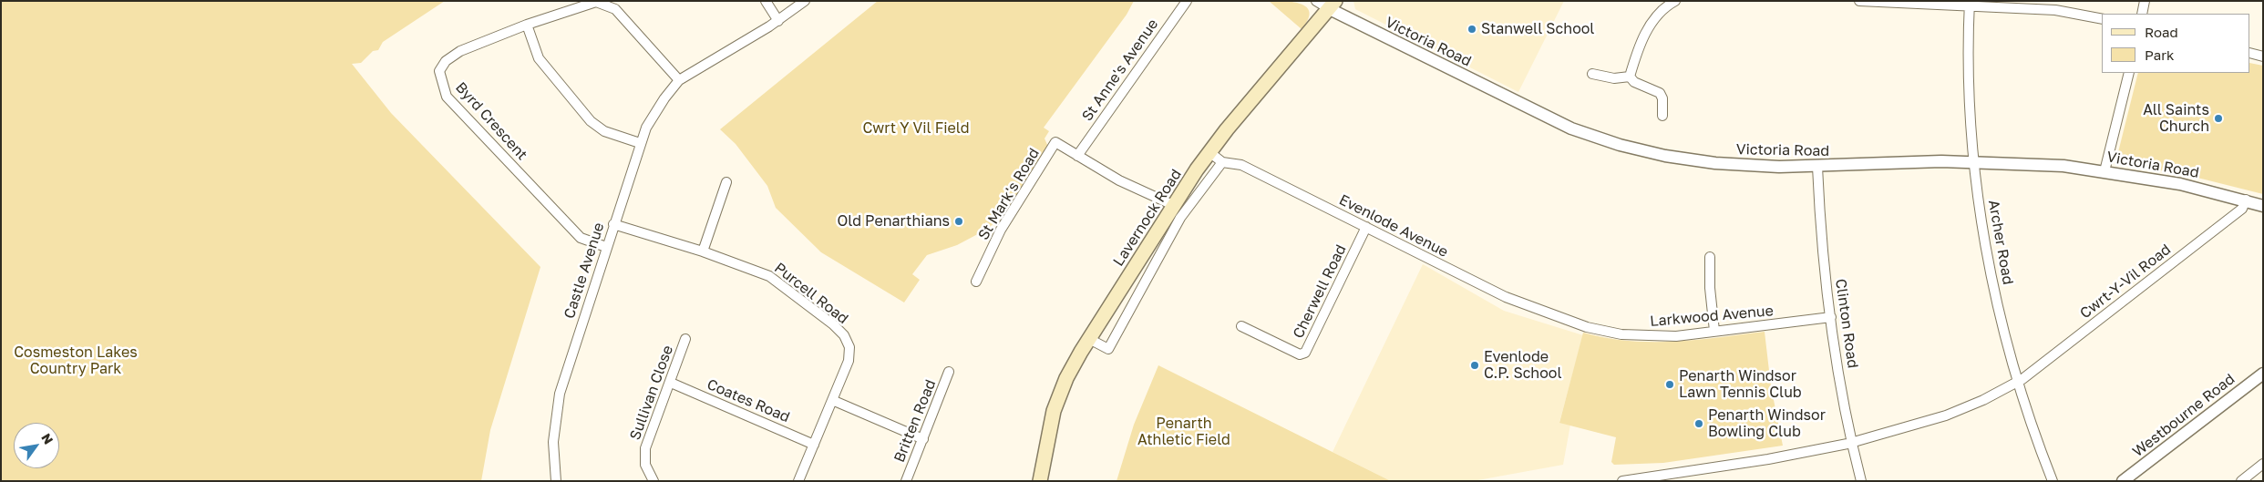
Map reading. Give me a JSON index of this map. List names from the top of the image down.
{
  "streets": {
    "main road": ["Lavernock Road"],
    "street": [
      "Victoria Road",
      "St Anne's Avenue",
      "Byrd Crescent",
      "St Mark's Road",
      "Evenlode Avenue",
      "Archer Road",
      "Castle Avenue",
      "Cwrt-Y-Vil Road",
      "Cherwell Road",
      "Purcell Road",
      "Larkwood Avenue",
      "Clinton Road",
      "Sullivan Close",
      "Coates Road",
      "Westbourne Road",
      "Britten Road"
    ]
  },
  "crossings": [
    ["Victoria Road", "Lavernock Road"],
    ["Victoria Road", "Archer Road"],
    ["Victoria Road", "Cwrt-Y-Vil Road"],
    ["Victoria Road", "Clinton Road"],
    ["St Anne's Avenue", "St Mark's Road"],
    ["Byrd Crescent", "Castle Avenue"],
    ["St Mark's Road", "Lavernock Road"],
    ["Lavernock Road", "Evenlode Avenue"],
    ["Evenlode Avenue", "Cherwell Road"],
    ["Evenlode Avenue", "Larkwood Avenue"],
    ["Archer Road", "Cwrt-Y-Vil Road"],
    ["Castle Avenue", "Purcell Road"],
    ["Cwrt-Y-Vil Road", "Clinton Road"],
    ["Purcell Road", "Coates Road"],
    ["Larkwood Avenue", "Clinton Road"],
    ["Sullivan Close", "Coates Road"]
  ],
  "parks": ["Cwrt Y Vil Field", "Cosmeston Lakes Country Park", "Penarth Athletic Field"],
  "places": [
    "Stanwell School",
    "All Saints Church",
    "Old Penarthians",
    "Evenlode C.P. School",
    "Penarth Windsor Lawn Tennis Club",
    "Penarth Windsor Bowling Club"
  ],
  "legend": ["Road", "Park"],
  "north": "top right"
}
